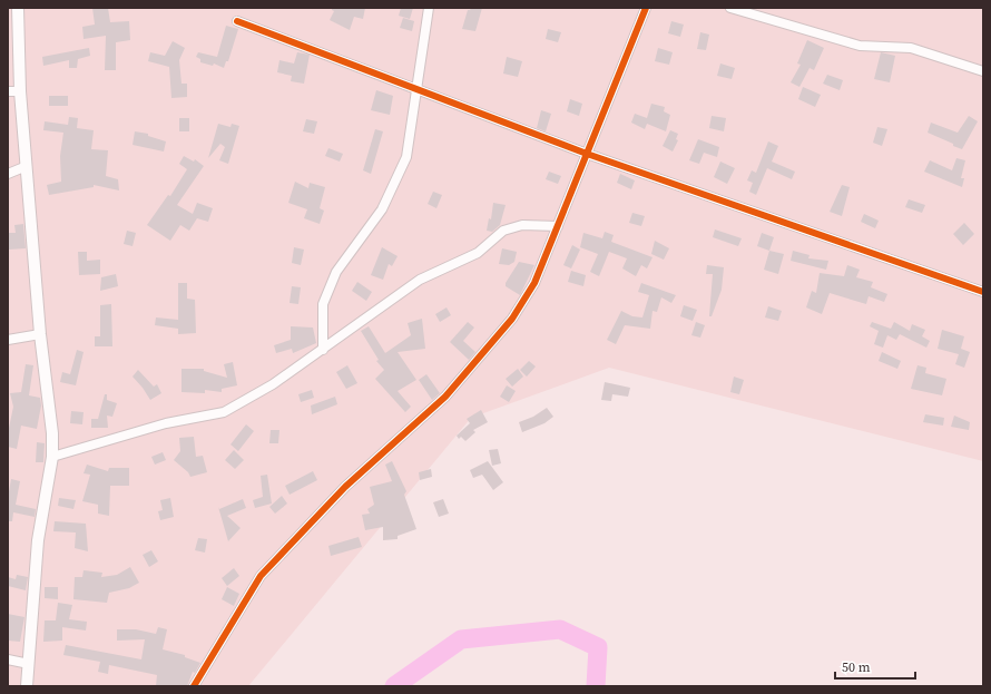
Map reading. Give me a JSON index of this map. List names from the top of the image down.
{
  "scale_bar": "50 m"
}
